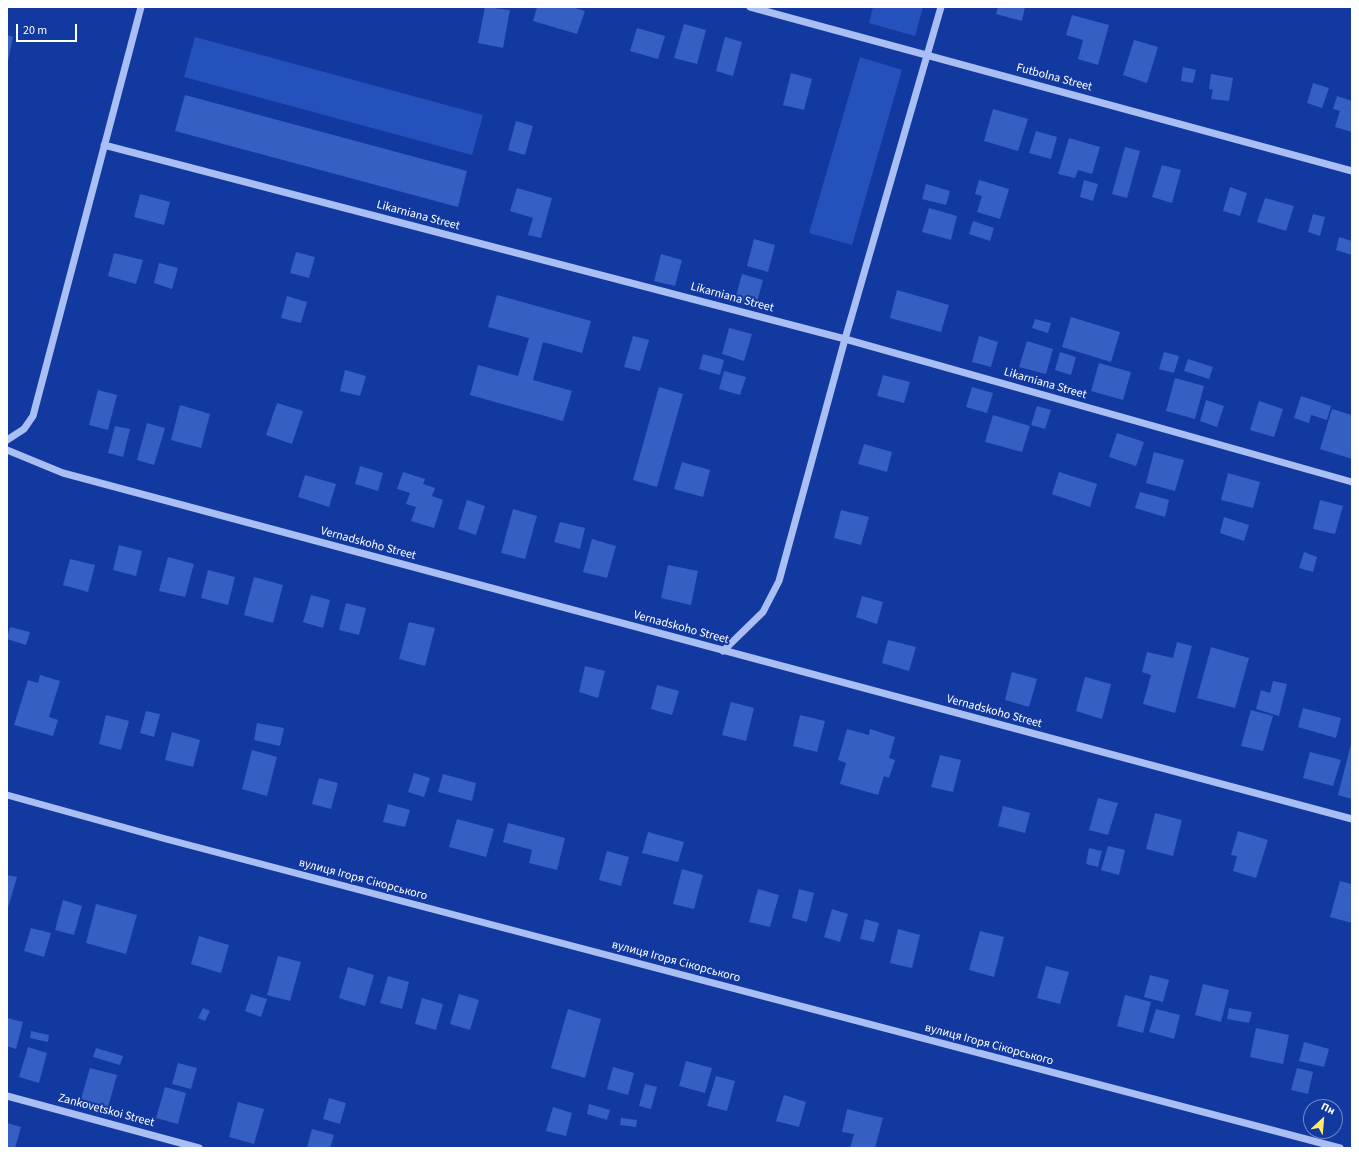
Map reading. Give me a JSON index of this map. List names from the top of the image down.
{
  "streets": {
    "street": [
      "Futbolna Street",
      "Likarniana Street",
      "Vernadskoho Street",
      "вулиця Ігоря Сікорського",
      "Zankovetskoi Street"
    ]
  },
  "scale_bar": "20 m",
  "north": "top right"
}
